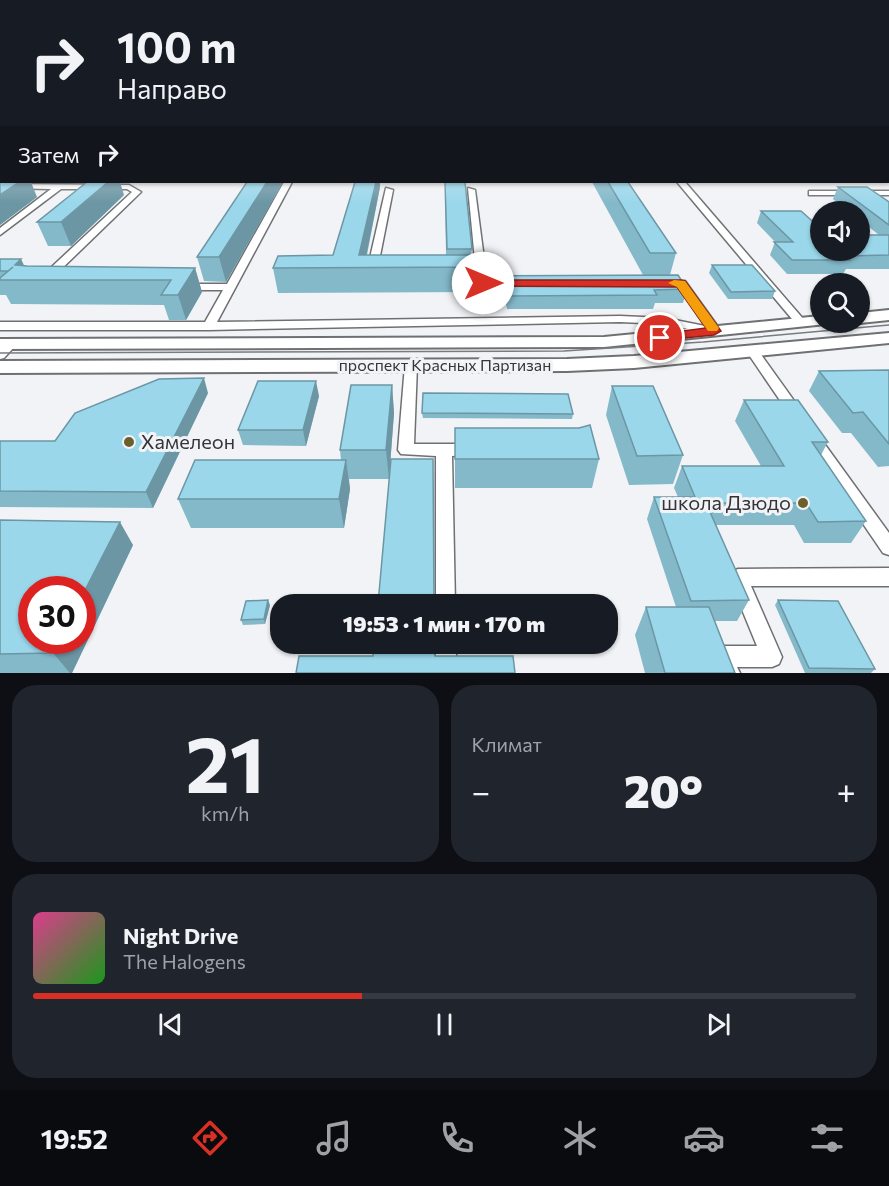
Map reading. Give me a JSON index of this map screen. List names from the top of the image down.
{
  "streets": {
    "main road": ["проспект Красных Партизан"]
  },
  "places": ["Хамелеон", "школа Дзюдо"],
  "page": {
    "turn": ["100 m", "Направо"],
    "then": "Затем",
    "limit": "30",
    "trip": "19:53 · 1 мин · 170 m",
    "tile": [
      ["21", "km/h"],
      "Климат"
    ],
    "heat": ["−", "20°", "+"],
    "song": ["Night Drive", "The Halogens"],
    "tabs": "19:52"
  }
}
